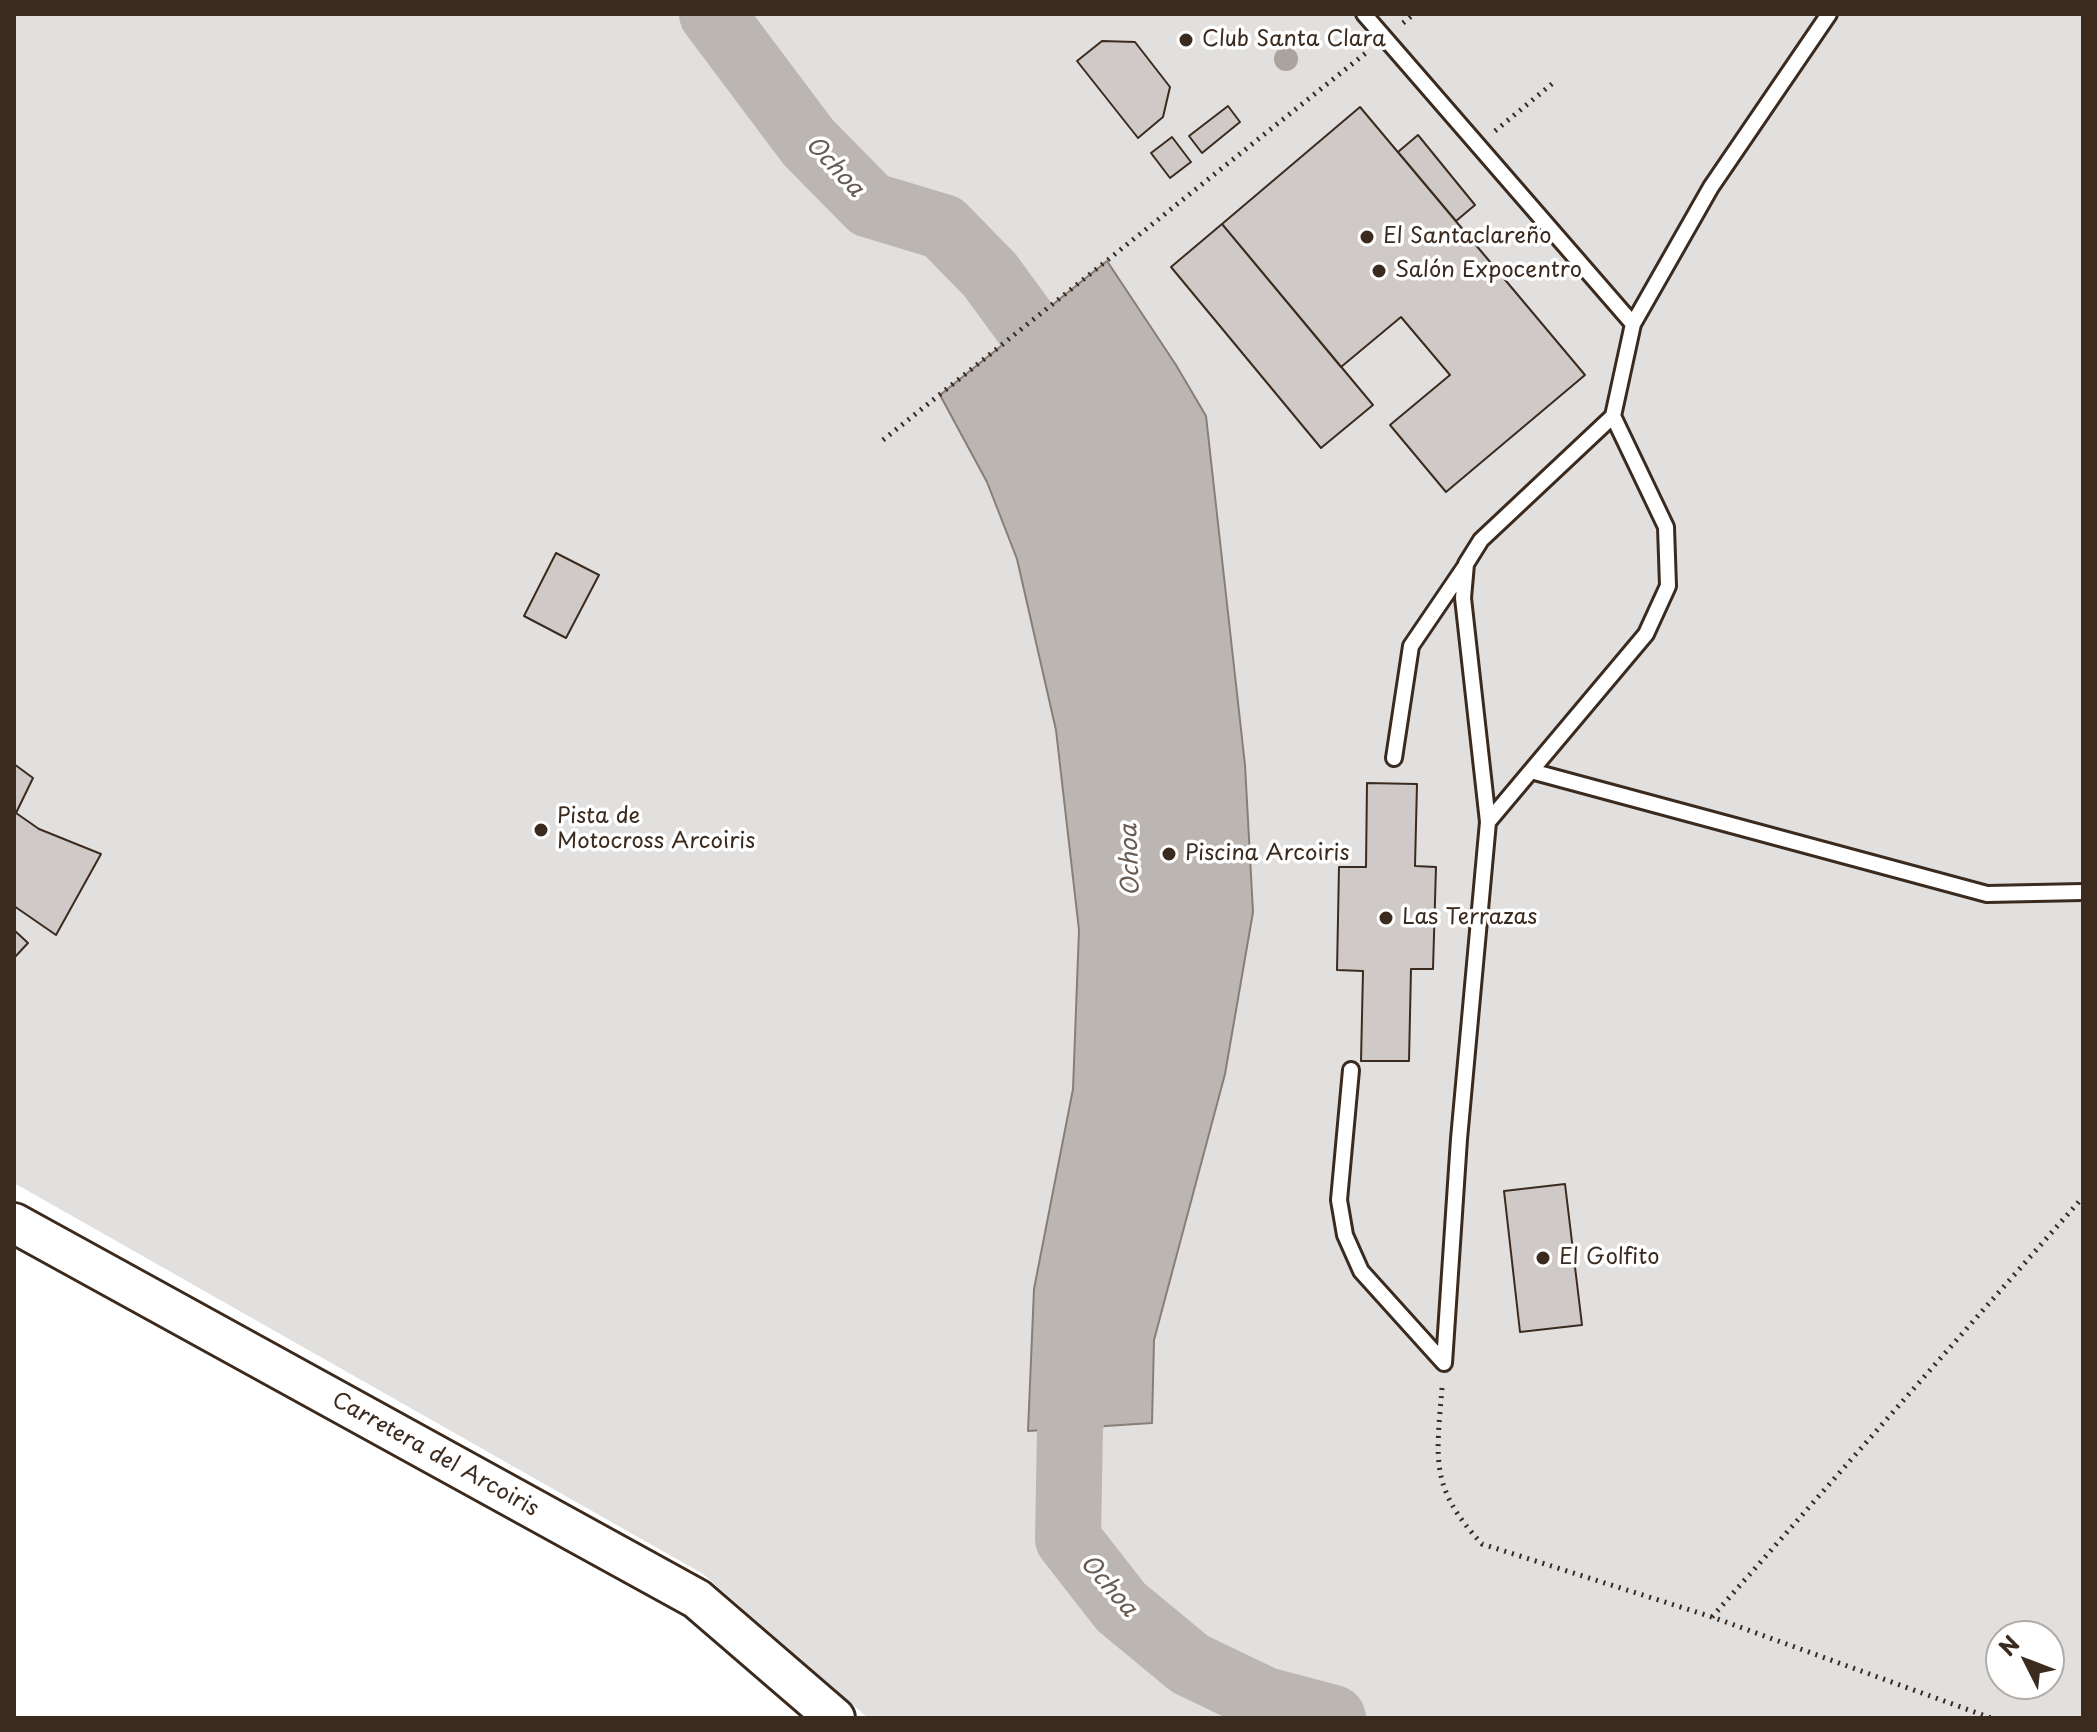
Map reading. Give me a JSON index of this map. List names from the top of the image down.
{
  "streets": {
    "street": ["Carretera del Arcoiris"]
  },
  "water": ["Ochoa"],
  "places": [
    "Club Santa Clara",
    "El Santaclareño",
    "Salón Expocentro",
    "Pista de Motocross Arcoiris",
    "Piscina Arcoiris",
    "Las Terrazas",
    "El Golfito"
  ],
  "north": "top left"
}
